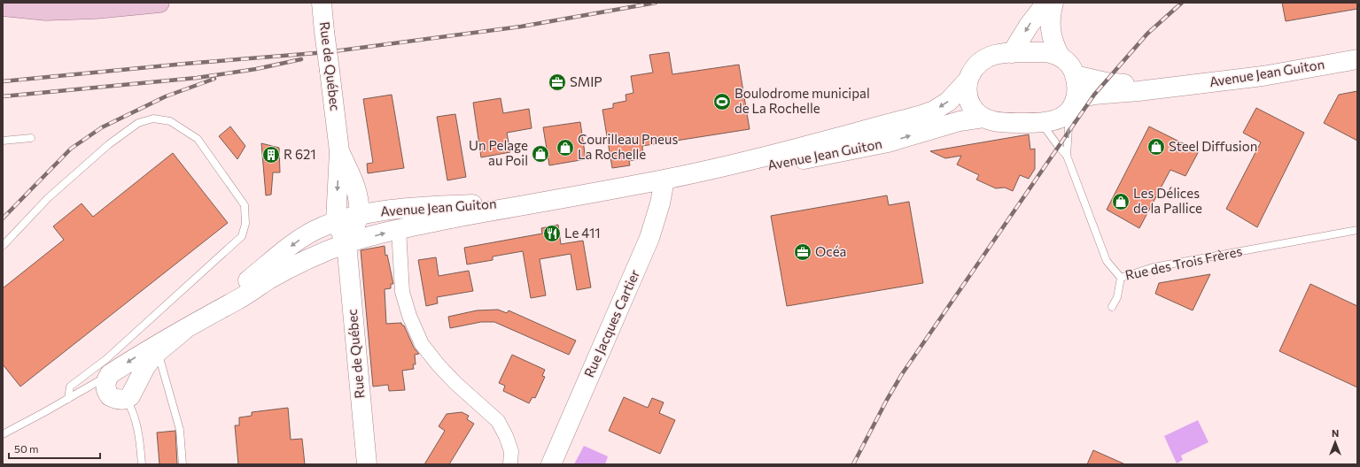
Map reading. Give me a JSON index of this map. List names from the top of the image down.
{
  "streets": {
    "street": ["Rue de Québec", "Avenue Jean Guiton", "Rue Jacques Cartier"],
    "lane": ["Rue des Trois Frères"]
  },
  "crossings": [
    ["Rue de Québec", "Avenue Jean Guiton"],
    ["Avenue Jean Guiton", "Rue des Trois Frères"],
    ["Avenue Jean Guiton", "Rue Jacques Cartier"]
  ],
  "places": {
    "office": ["SMIP", "Océa"],
    "sports": ["Boulodrome municipal de La Rochelle"],
    "shop": [
      "Steel Diffusion",
      "Courilleau Pneus La Rochelle",
      "Un Pelage au Poil",
      "Les Délices de la Pallice"
    ],
    "building": ["R 621"],
    "restaurant": ["Le 411"]
  },
  "scale_bar": "50 m",
  "north": "top"
}
